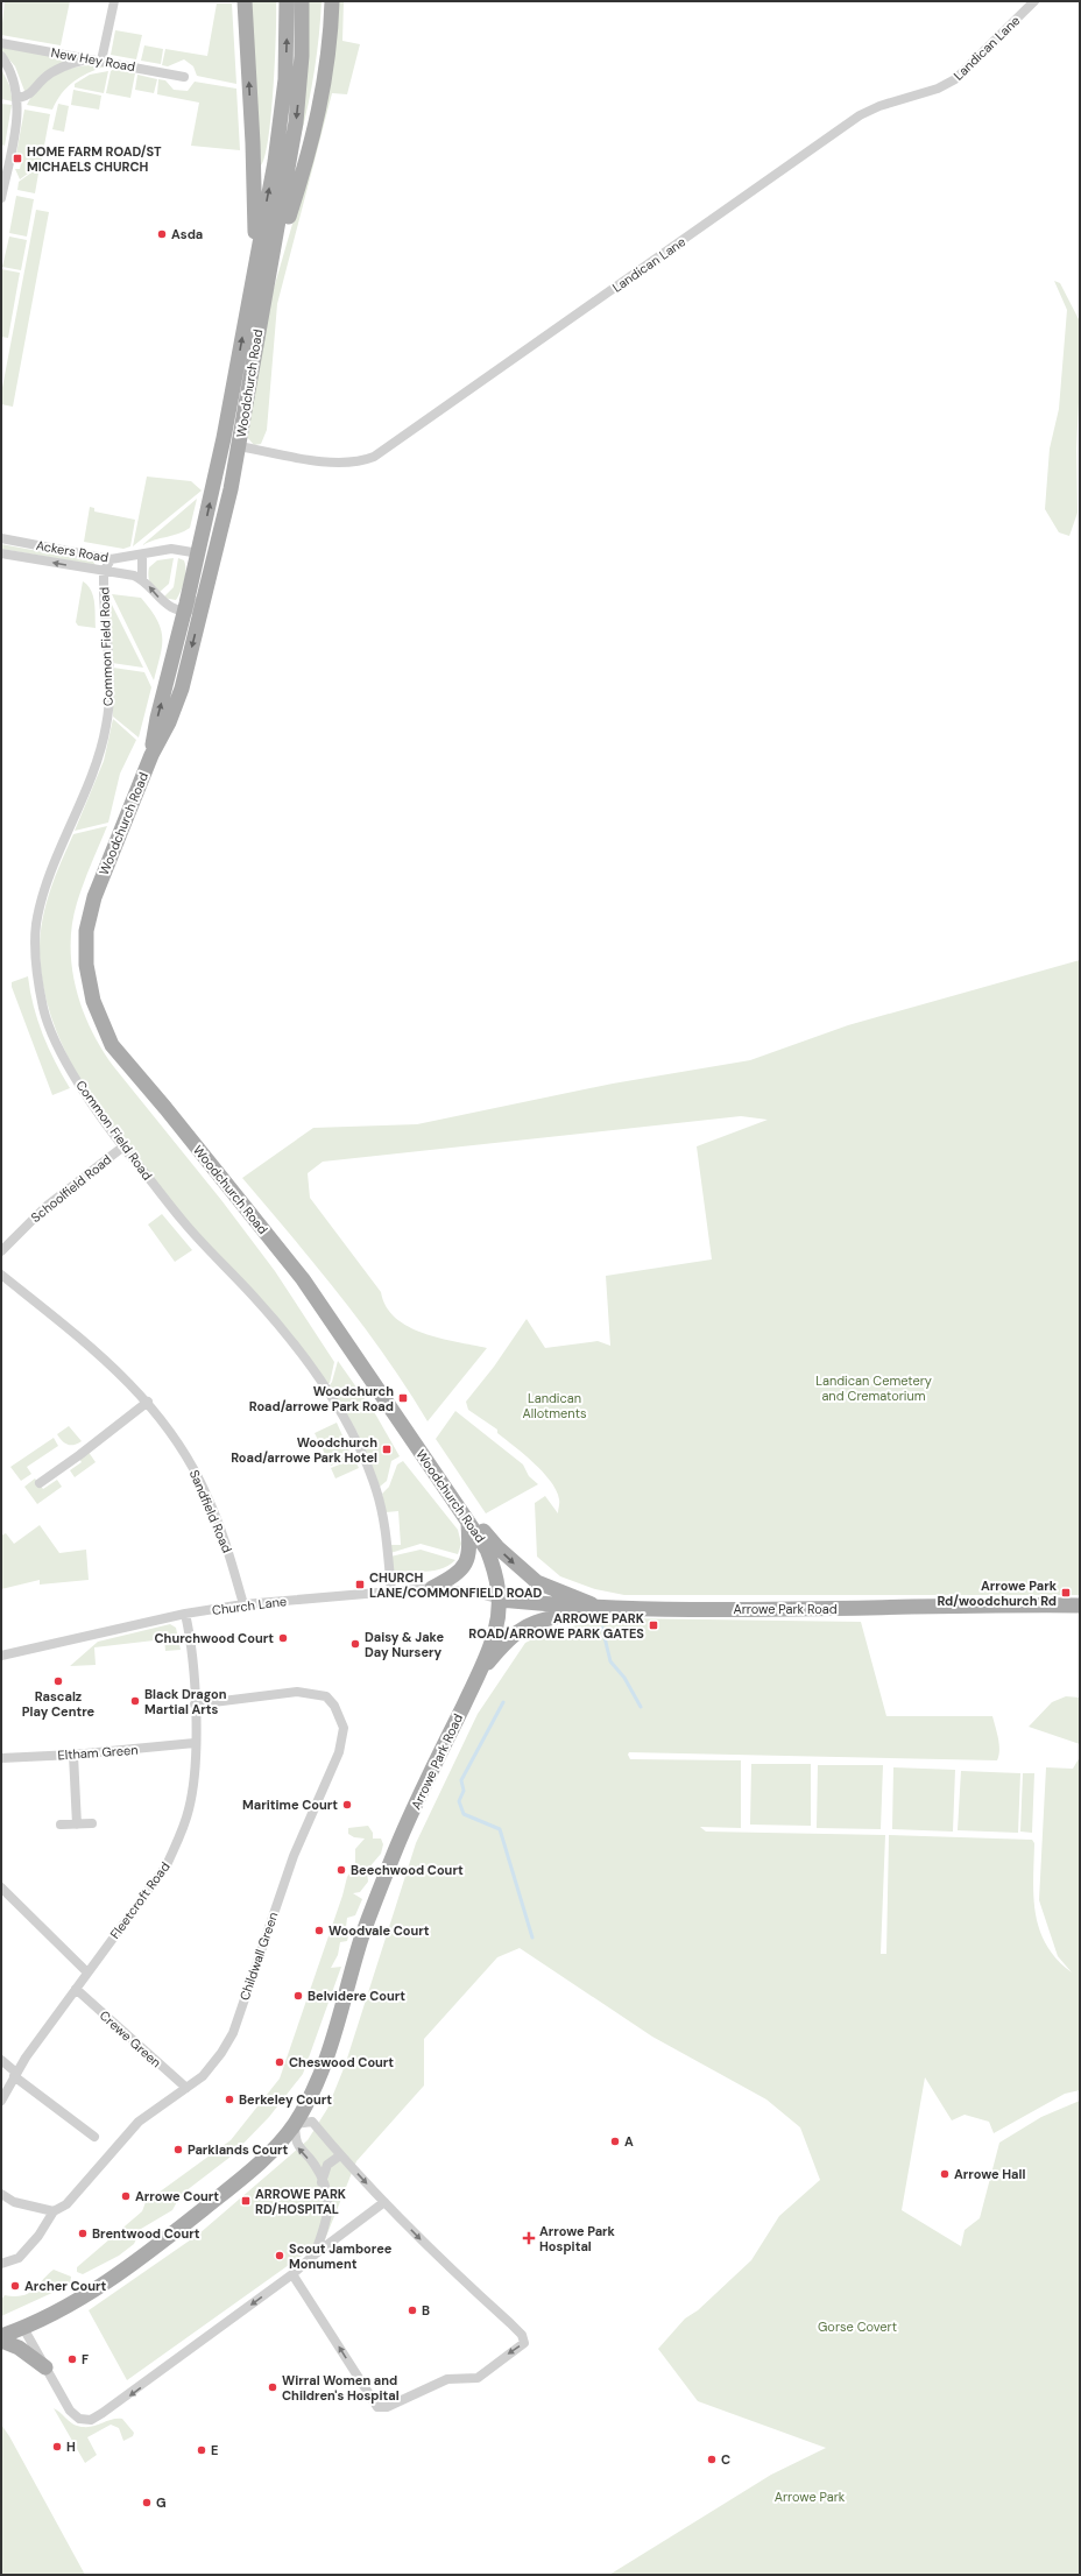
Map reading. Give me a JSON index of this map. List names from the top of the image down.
{
  "streets": {
    "main road": ["Woodchurch Road", "Arrowe Park Road"],
    "street": [
      "Landican Lane",
      "New Hey Road",
      "Ackers Road",
      "Common Field Road",
      "Schoolfield Road",
      "Sandfield Road",
      "Church Lane",
      "Eltham Green",
      "Fleetcroft Road",
      "Childwall Green",
      "Crewe Green"
    ]
  },
  "crossings": [
    ["Landican Lane", "Woodchurch Road"],
    ["Woodchurch Road", "Ackers Road"],
    ["Woodchurch Road", "Church Lane"],
    ["Woodchurch Road", "Arrowe Park Road"],
    ["Ackers Road", "Common Field Road"],
    ["Common Field Road", "Schoolfield Road"],
    ["Common Field Road", "Church Lane"],
    ["Sandfield Road", "Church Lane"],
    ["Church Lane", "Arrowe Park Road"],
    ["Church Lane", "Fleetcroft Road"],
    ["Eltham Green", "Fleetcroft Road"],
    ["Fleetcroft Road", "Childwall Green"],
    ["Fleetcroft Road", "Crewe Green"],
    ["Childwall Green", "Crewe Green"]
  ],
  "parks": [
    "Landican Cemetery and Crematorium",
    "Landican Allotments",
    "Gorse Covert",
    "Arrowe Park"
  ],
  "places": {
    "transit": [
      "HOME FARM ROAD/ST MICHAELS CHURCH",
      "Woodchurch Road/arrowe Park Road",
      "Woodchurch Road/arrowe Park Hotel",
      "CHURCH LANE/COMMONFIELD ROAD",
      "Arrowe Park Rd/woodchurch Rd",
      "ARROWE PARK ROAD/ARROWE PARK GATES",
      "ARROWE PARK RD/HOSPITAL"
    ],
    "other": [
      "Asda",
      "Churchwood Court",
      "Daisy & Jake Day Nursery",
      "Rascalz Play Centre",
      "Black Dragon Martial Arts",
      "Maritime Court",
      "Beechwood Court",
      "Woodvale Court",
      "Belvidere Court",
      "Cheswood Court",
      "Berkeley Court",
      "A",
      "Parklands Court",
      "Arrowe Hall",
      "Arrowe Court",
      "Brentwood Court",
      "Scout Jamboree Monument",
      "Archer Court",
      "B",
      "F",
      "Wirral Women and Children's Hospital",
      "H",
      "E",
      "C",
      "G"
    ],
    "health": ["Arrowe Park Hospital"]
  }
}
